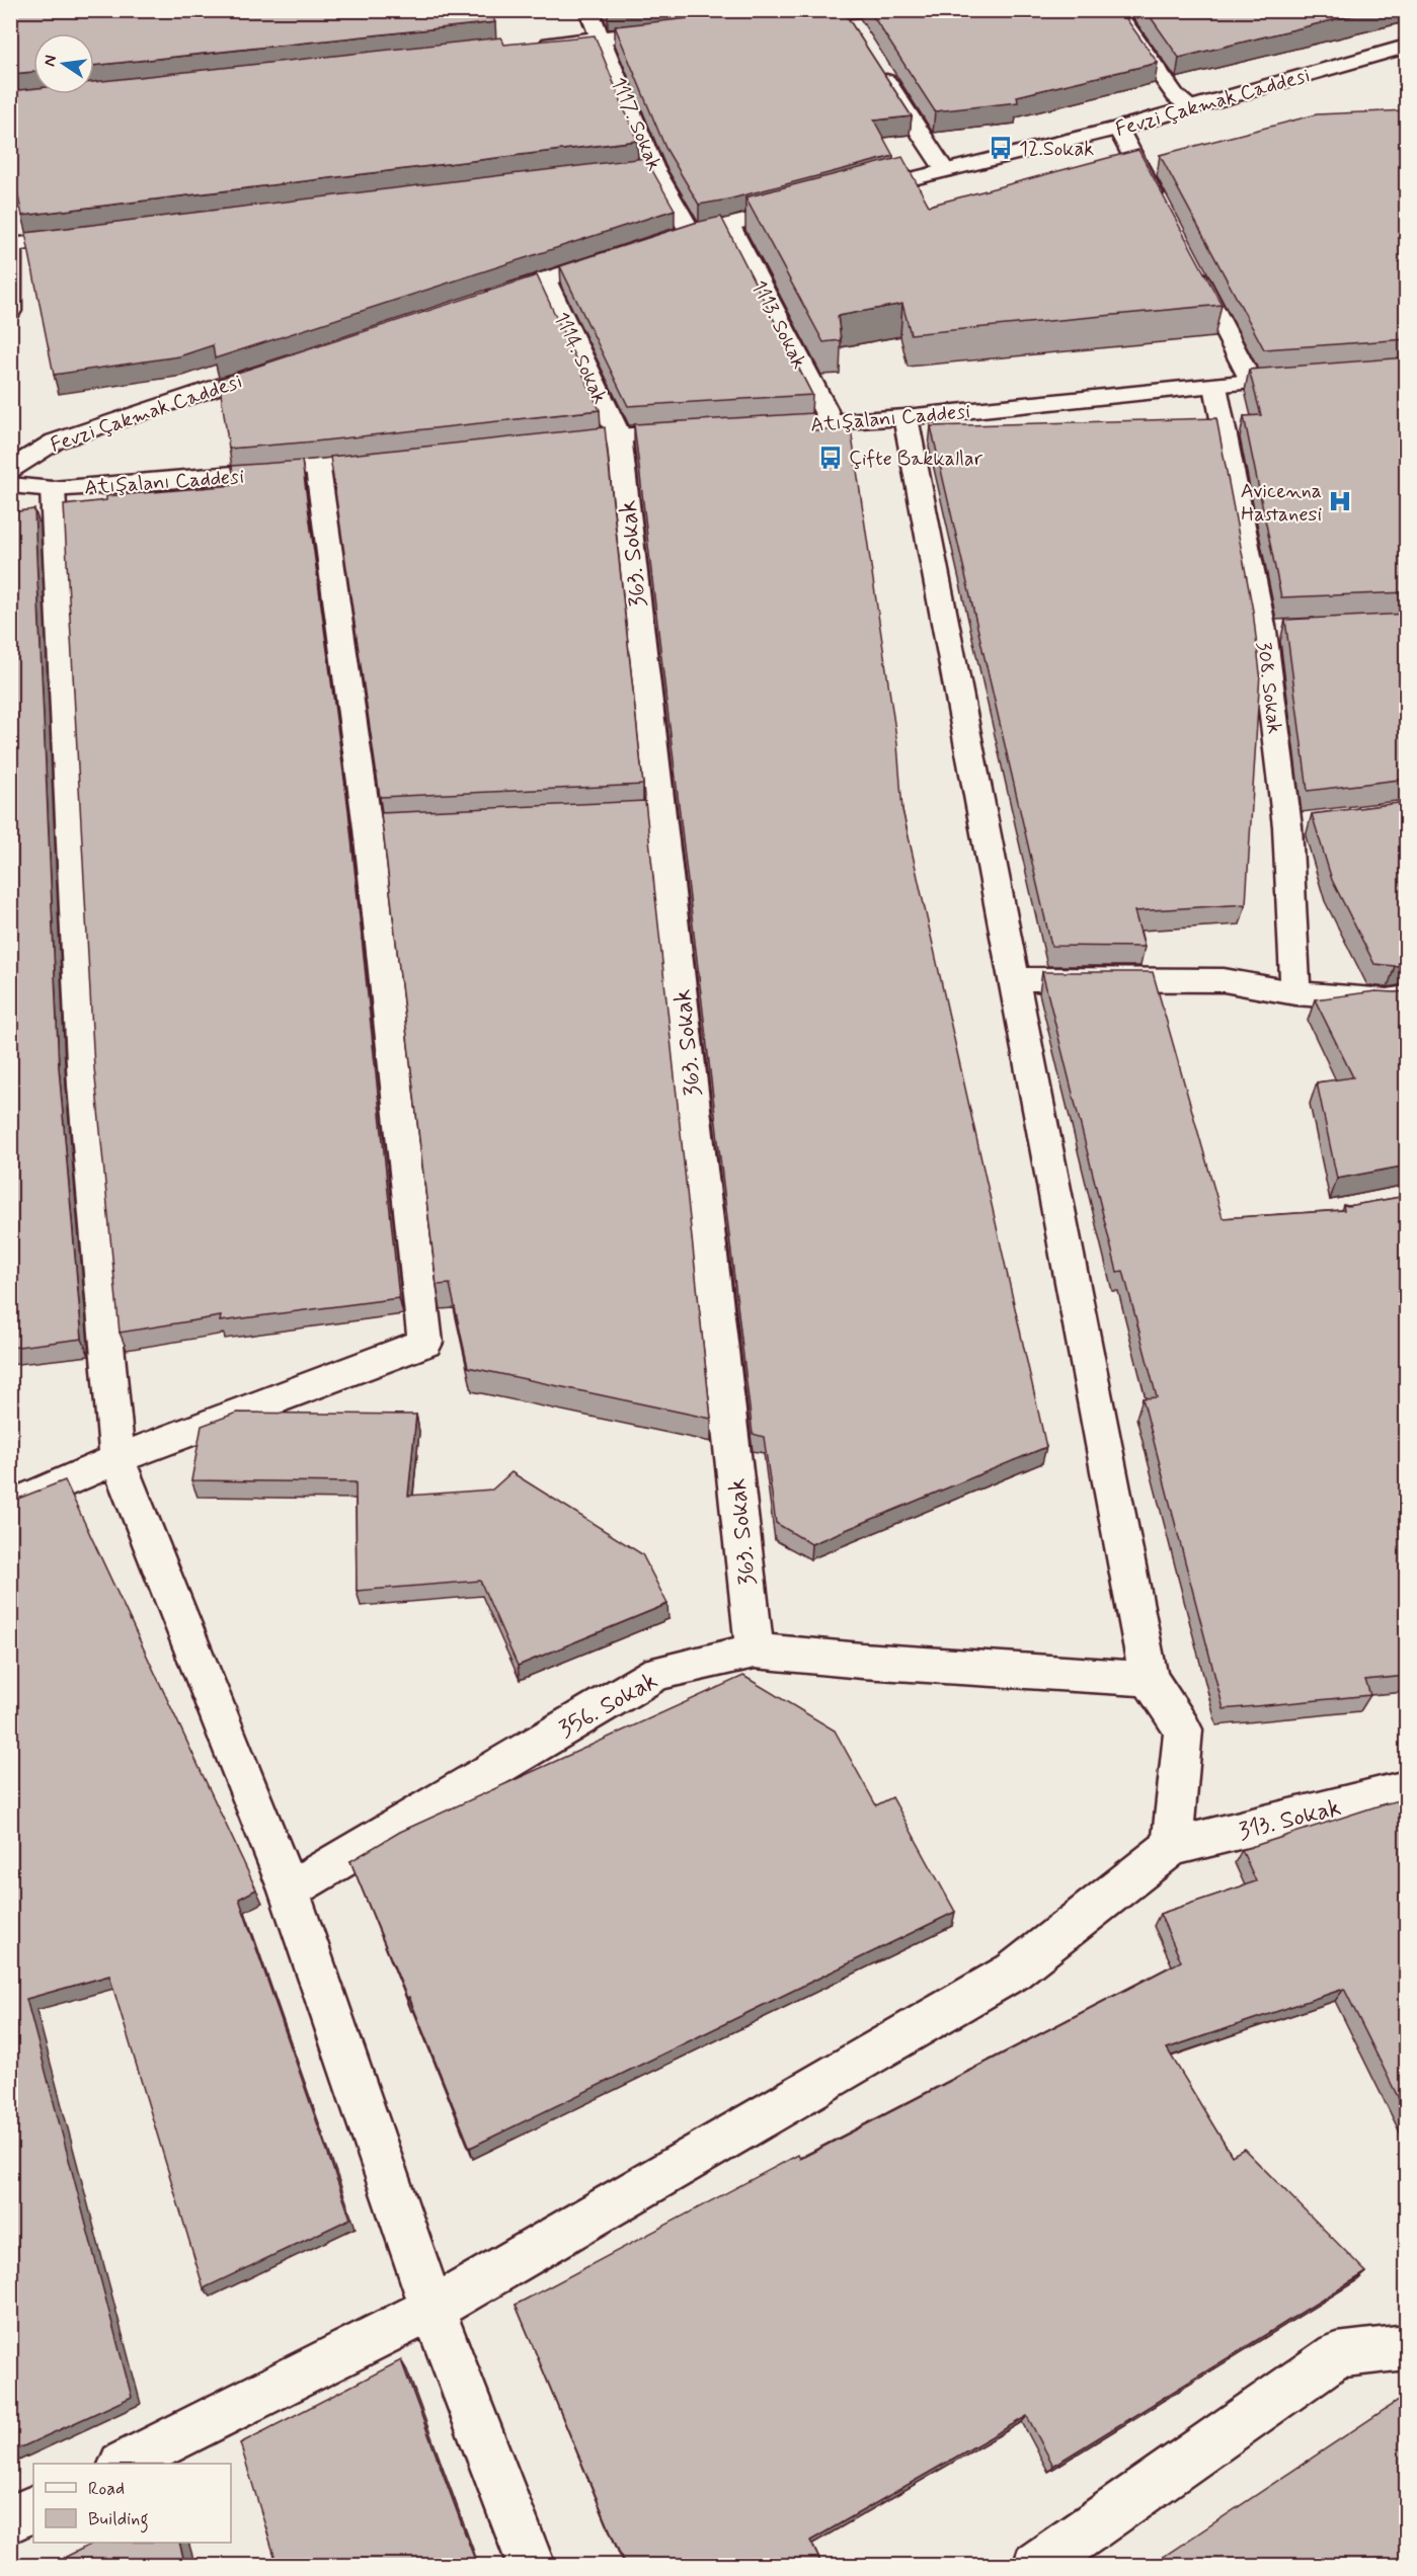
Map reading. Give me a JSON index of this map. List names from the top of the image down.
{
  "streets": {
    "street": [
      "Fevzi Çakmak Caddesi",
      "1117. Sokak",
      "1113. Sokak",
      "1114. Sokak",
      "Atışalanı Caddesi",
      "363. Sokak",
      "308. Sokak",
      "356. Sokak",
      "313. Sokak"
    ]
  },
  "crossings": [
    ["1113. Sokak", "Atışalanı Caddesi"],
    ["1114. Sokak", "363. Sokak"],
    ["Atışalanı Caddesi", "308. Sokak"],
    ["363. Sokak", "356. Sokak"]
  ],
  "places": {
    "bus stop": ["12.Sokak", "Çifte Bakkallar"],
    "hospital": ["Avicenna Hastanesi"]
  },
  "legend": ["Road", "Building"],
  "north": "left"
}
